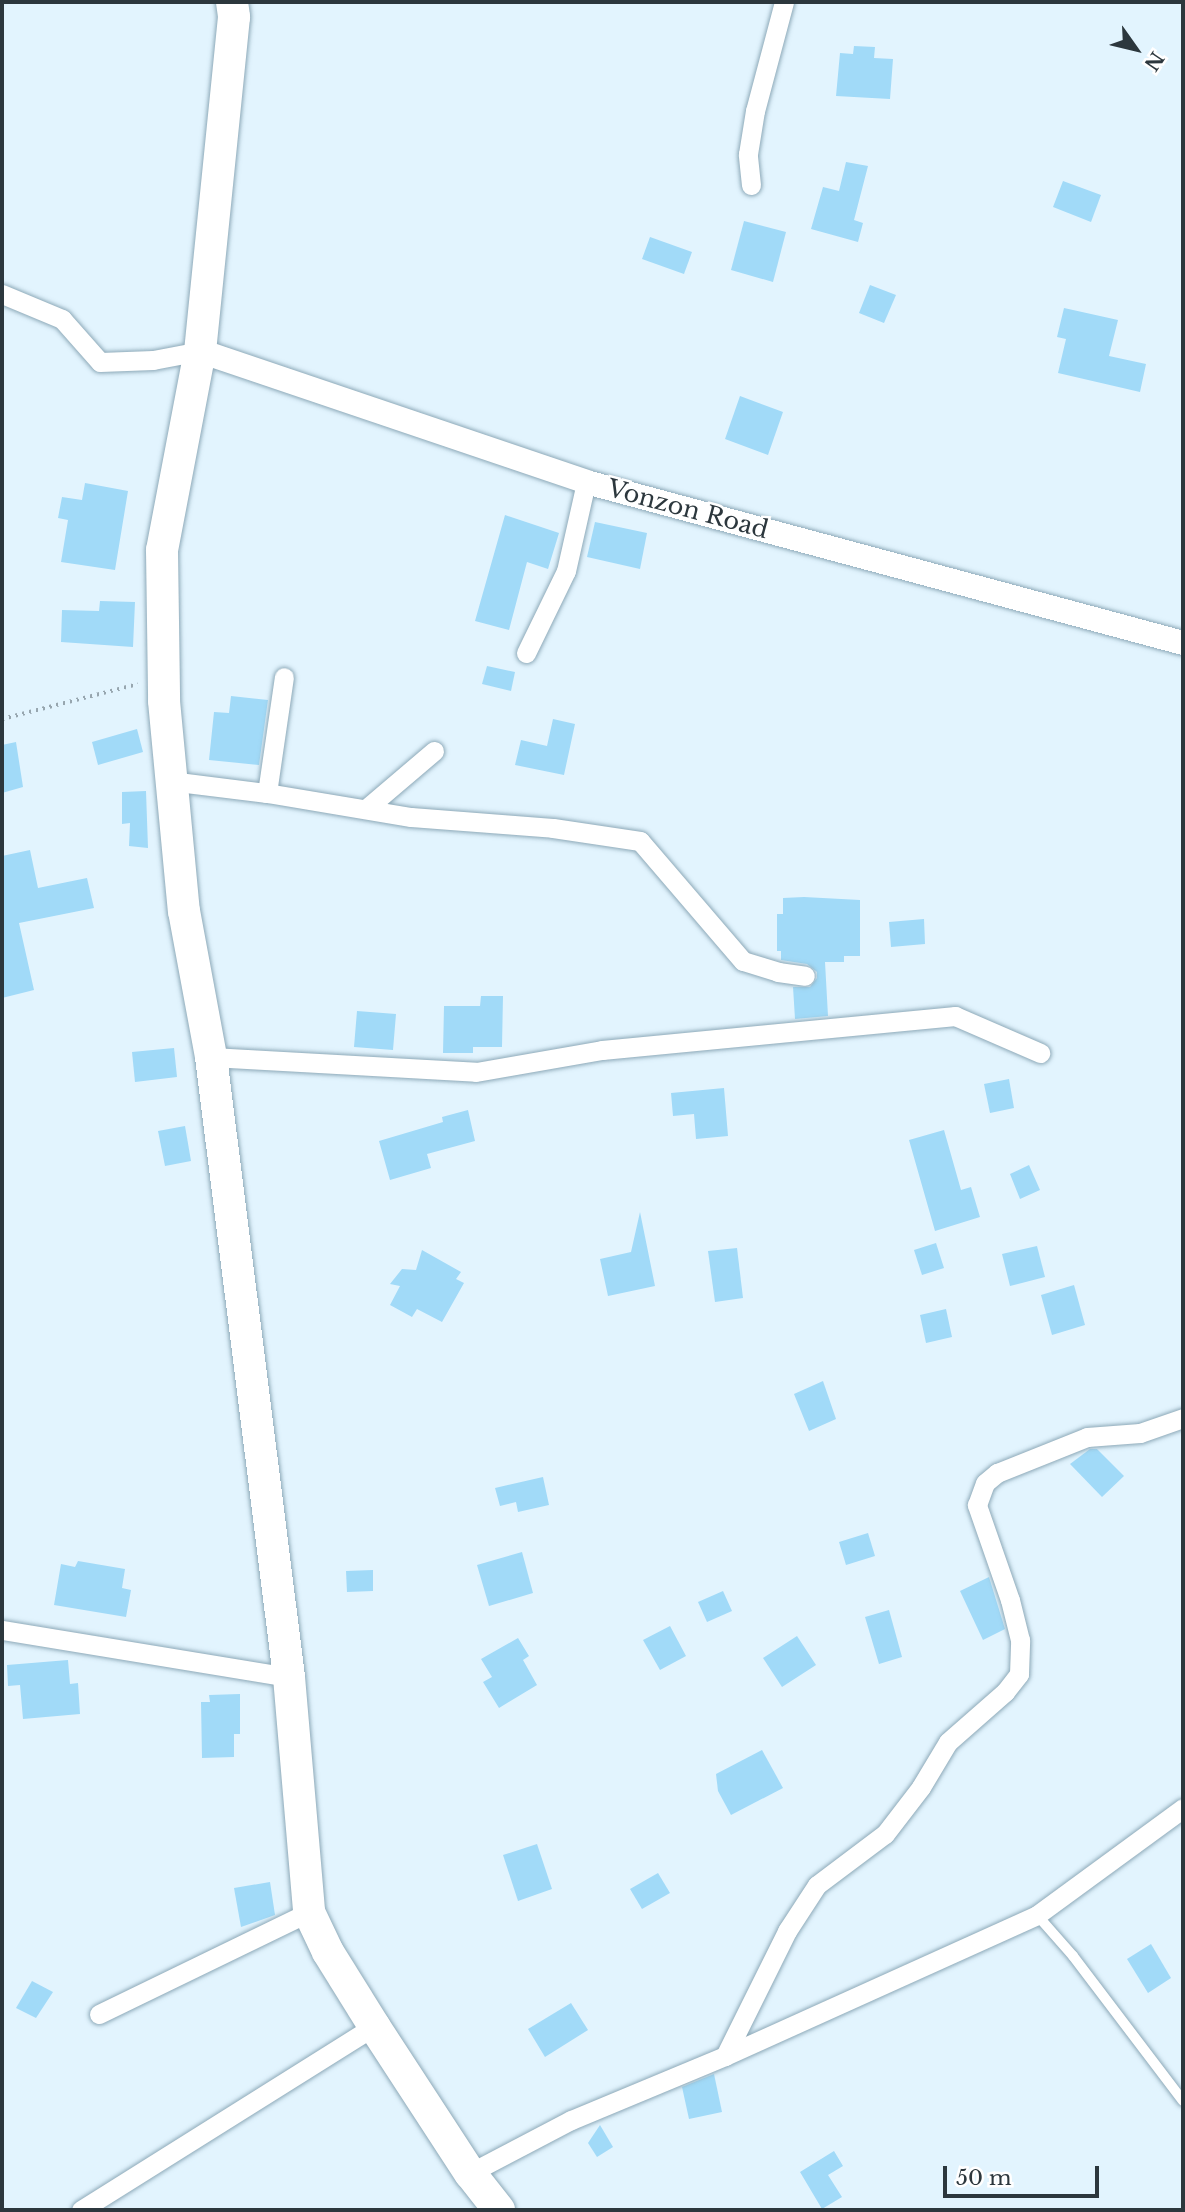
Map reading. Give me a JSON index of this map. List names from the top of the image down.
{
  "streets": {
    "street": ["Vonzon Road"]
  },
  "scale_bar": "50 m",
  "north": "bottom right"
}
